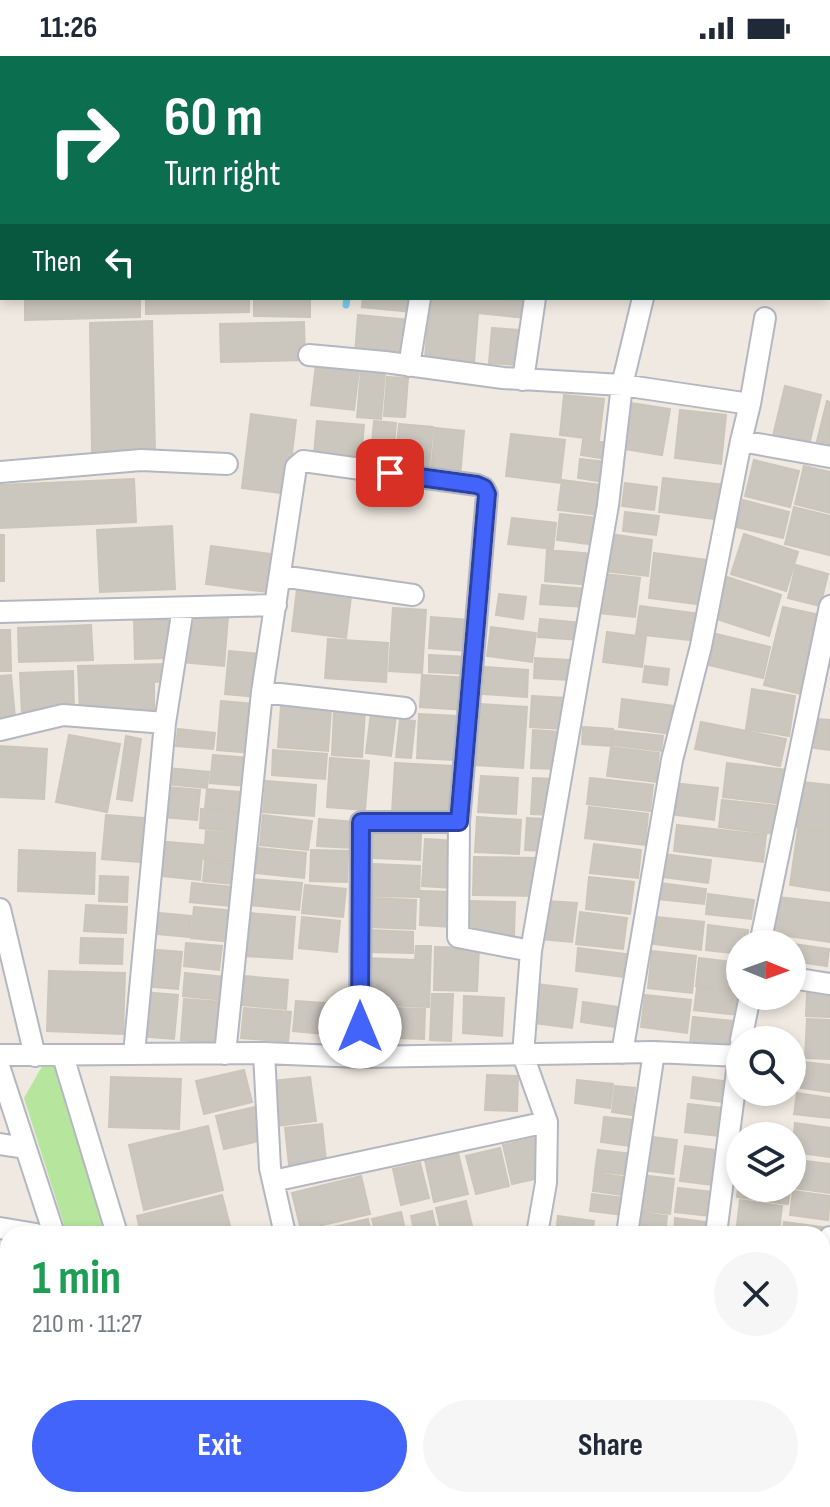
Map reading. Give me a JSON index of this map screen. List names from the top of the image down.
{
  "north": "right",
  "page": {
    "status": "11:26",
    "turn": ["60 m", "Turn right"],
    "then": "Then",
    "heading": ["1 min", "210 m · 11:27"],
    "buttons": ["Exit", "Share"]
  }
}
